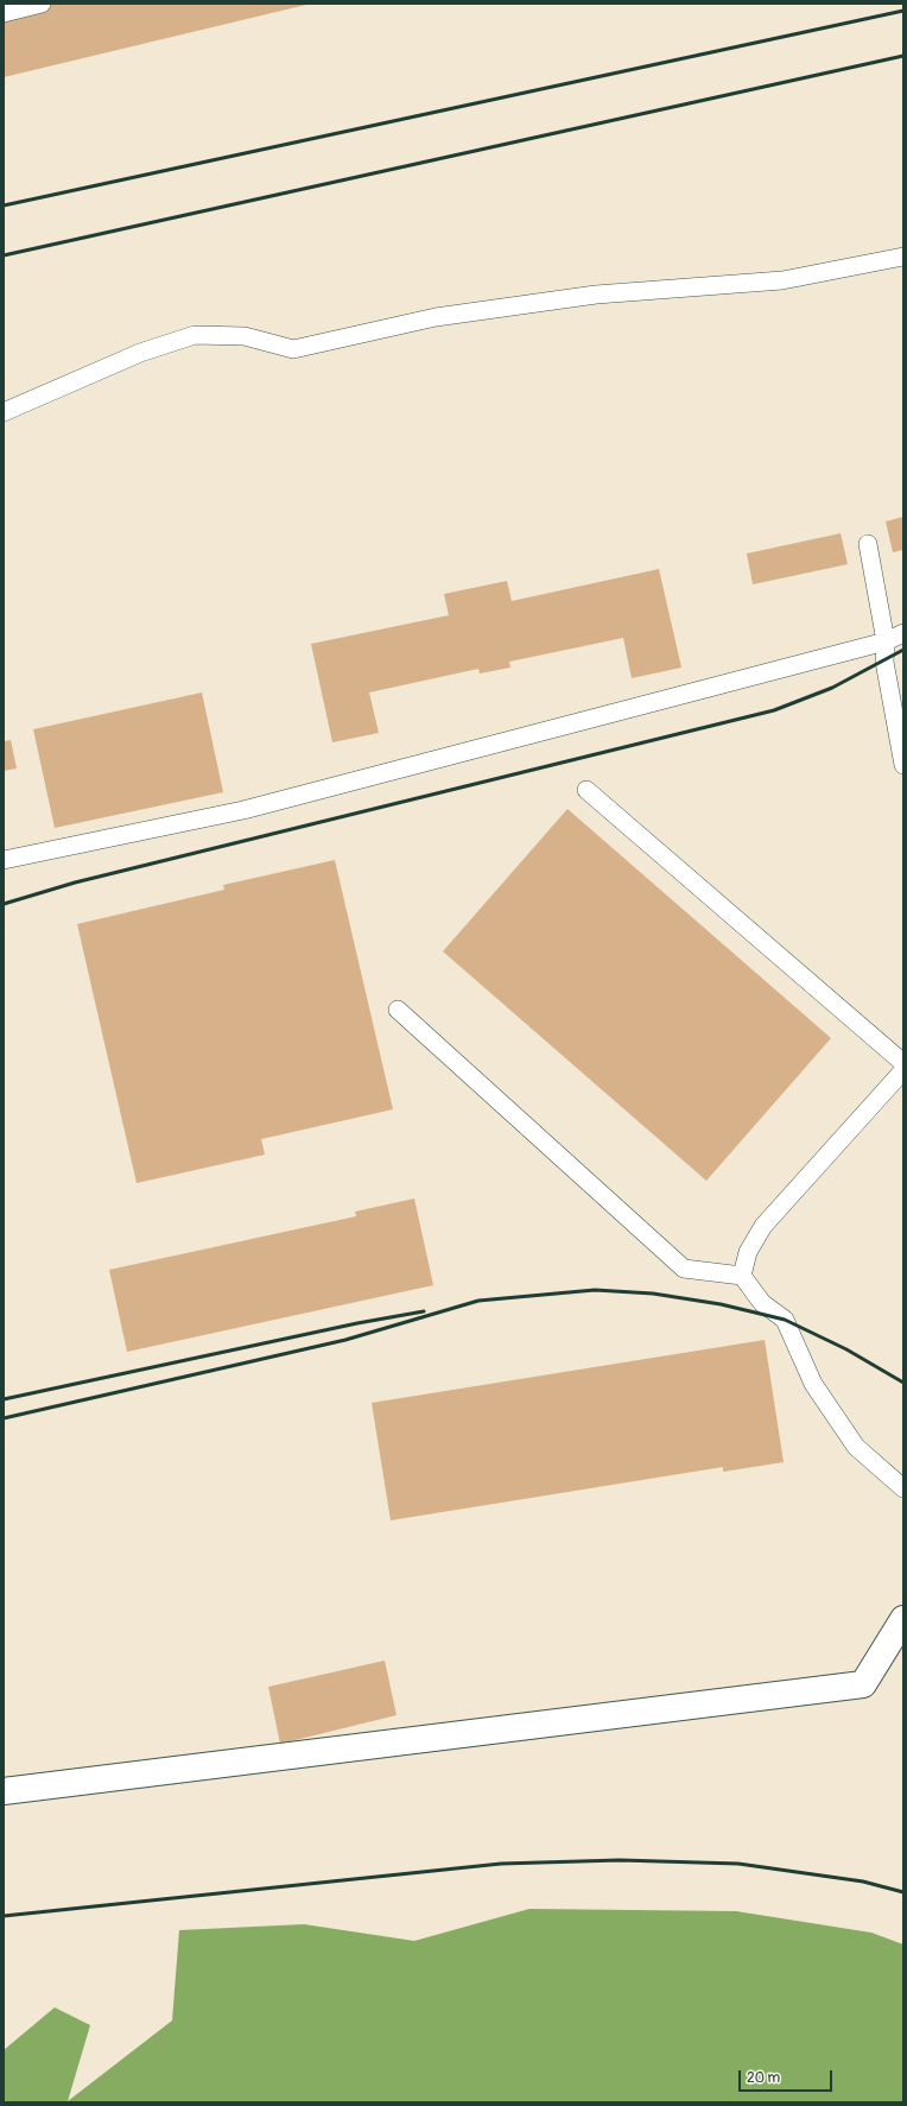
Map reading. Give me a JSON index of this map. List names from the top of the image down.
{
  "scale_bar": "20 m"
}
